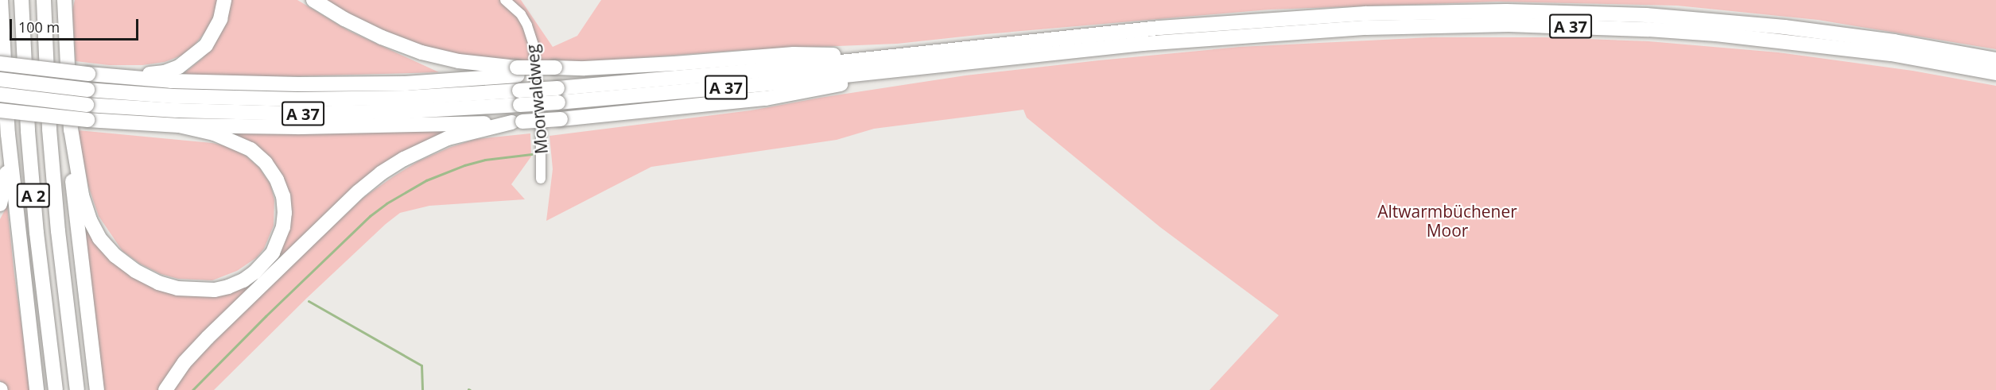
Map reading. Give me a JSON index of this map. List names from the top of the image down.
{
  "streets": {
    "highway": ["A 37", "A 2"],
    "street": ["Moorwaldweg"]
  },
  "parks": ["Altwarmbüchener Moor"],
  "scale_bar": "100 m"
}
